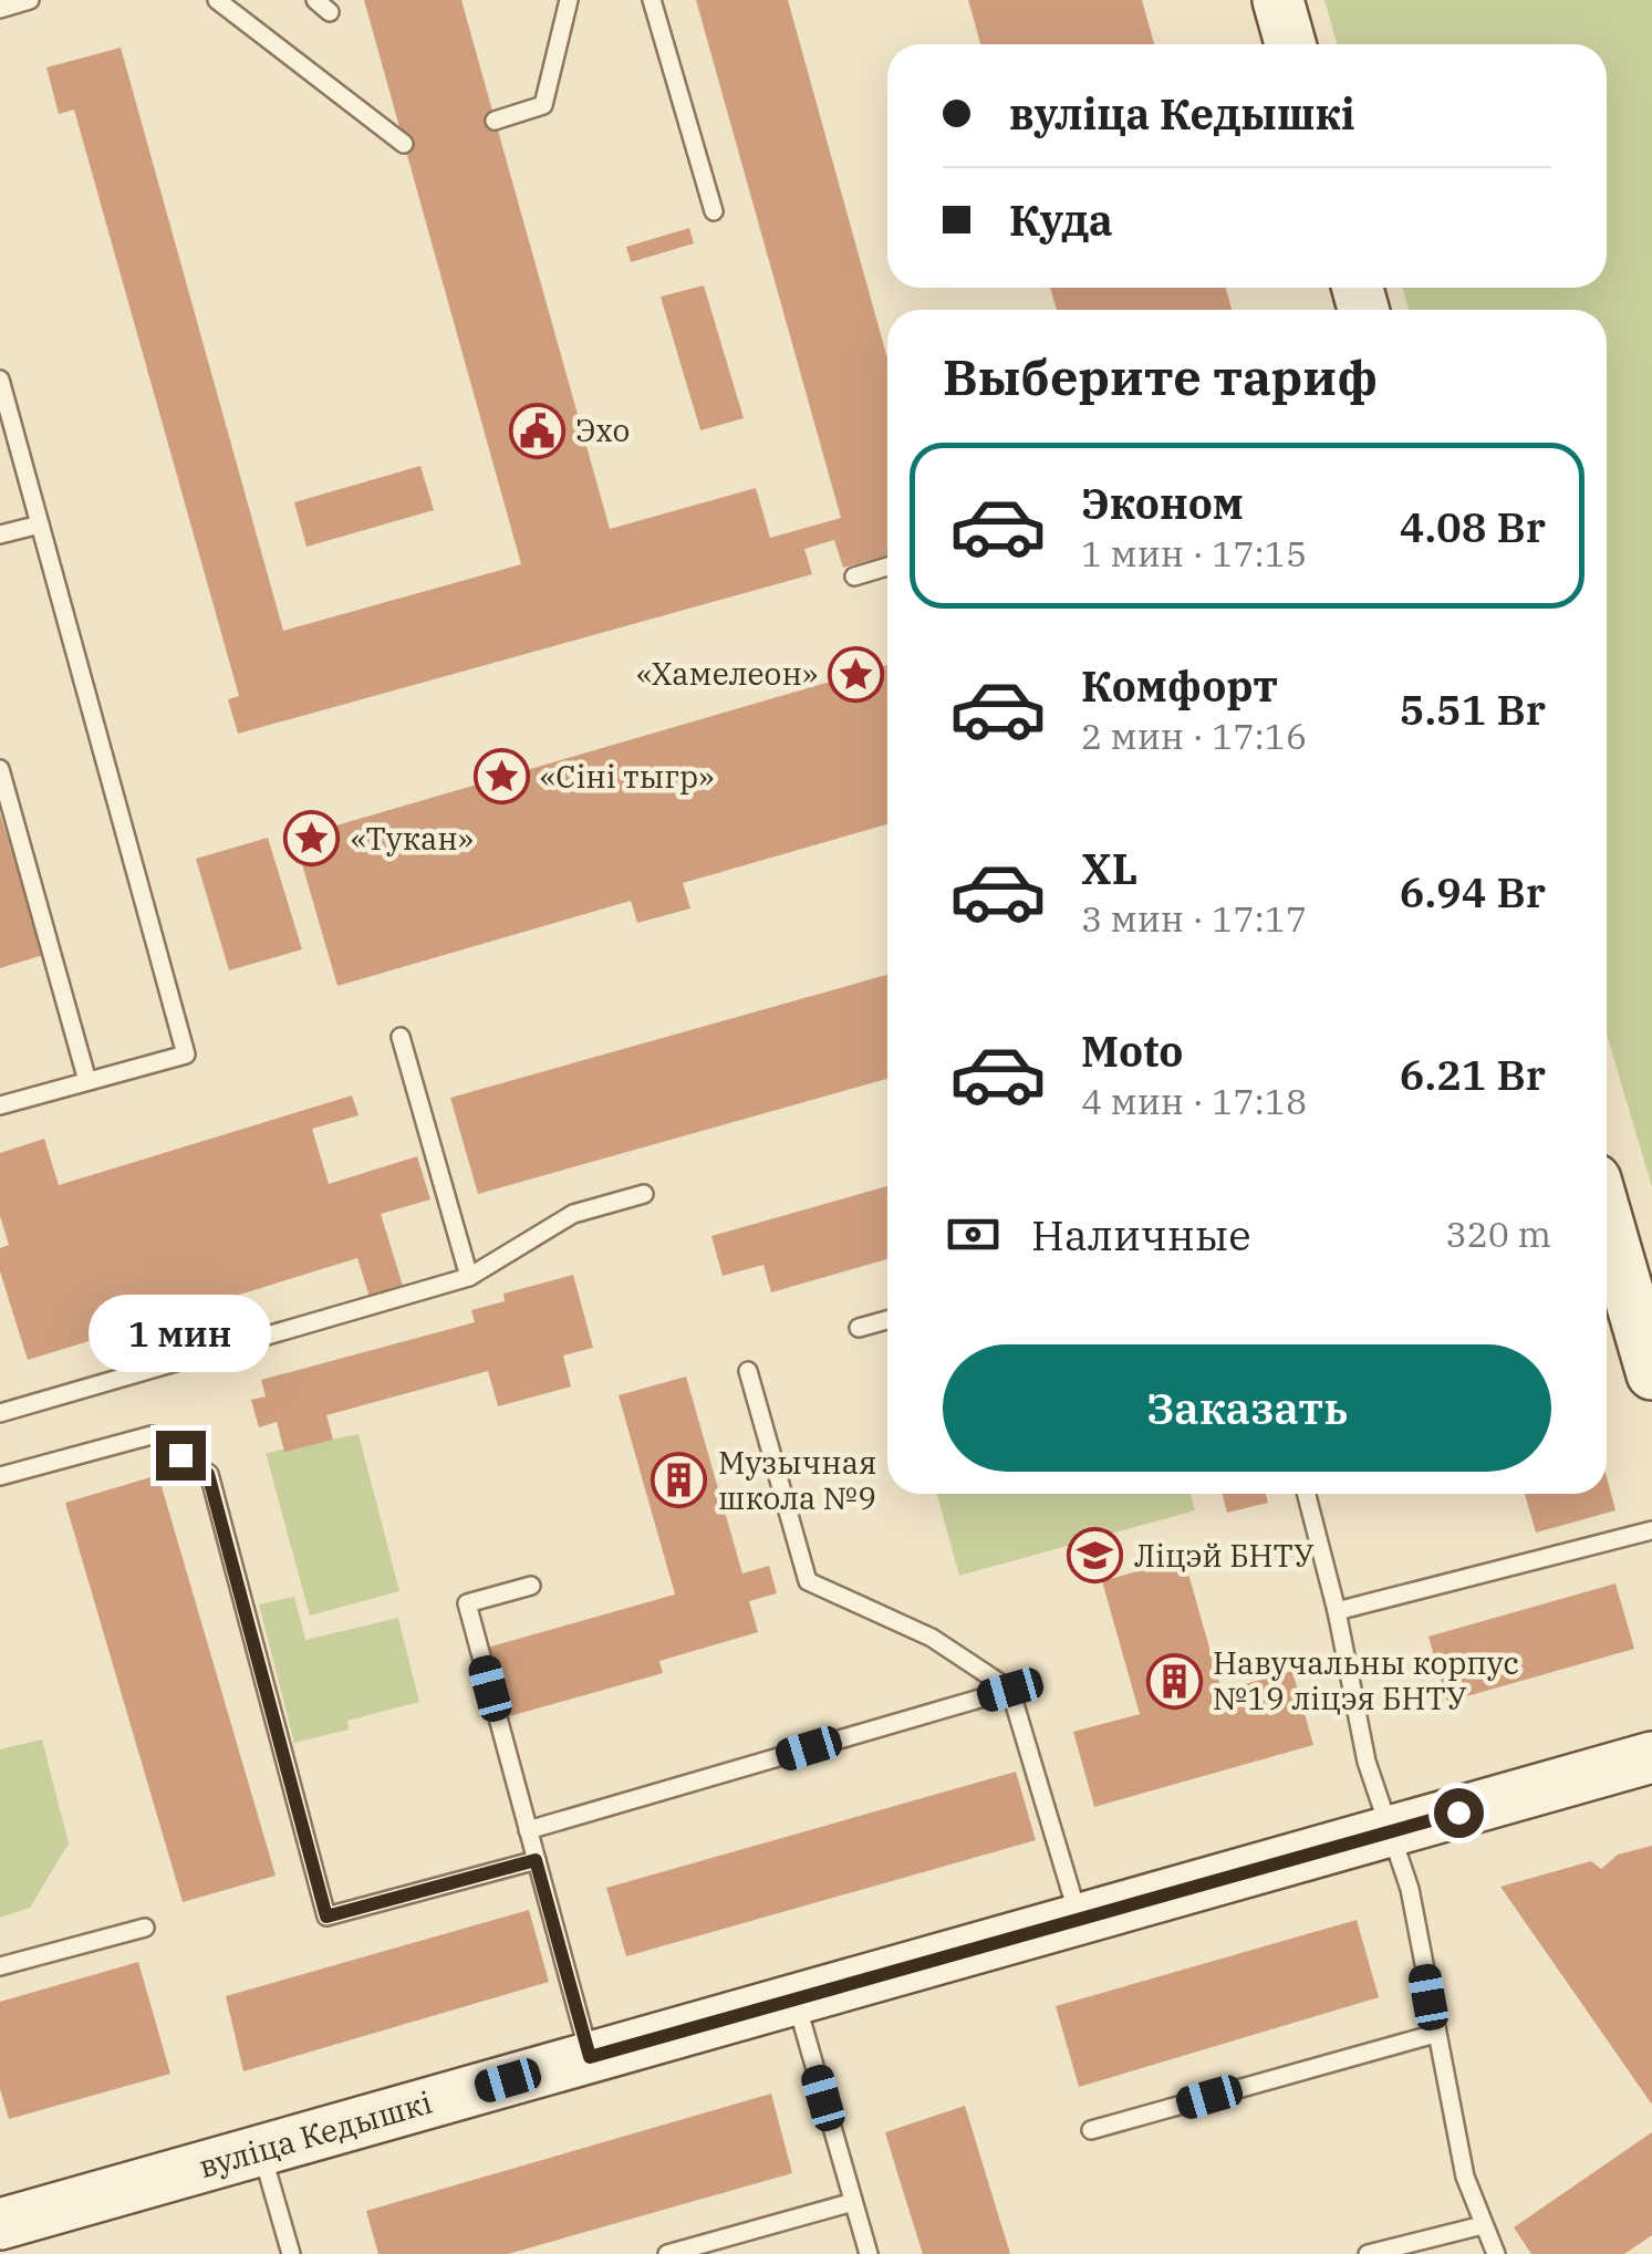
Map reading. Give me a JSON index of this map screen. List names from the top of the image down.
{
  "streets": {
    "street": ["вуліца Кедышкі"]
  },
  "places": {
    "public building": ["Эхо"],
    "place": ["«Хамелеон»", "«Сіні тыгр»", "«Тукан»"],
    "building": ["Музычная школа №9", "Навучальны корпус №19 ліцэя БНТУ"],
    "school or university": ["Ліцэй БНТУ"]
  },
  "page": {
    "banner": ["вуліца Кедышкі", "Куда"],
    "heading": "Выберите тариф",
    "list": [
      {
        "name": "Эконом",
        "note": "1 мин · 17:15",
        "value": "4.08 Br"
      },
      {
        "name": "Комфорт",
        "note": "2 мин · 17:16",
        "value": "5.51 Br"
      },
      {
        "name": "XL",
        "note": "3 мин · 17:17",
        "value": "6.94 Br"
      },
      {
        "name": "Moto",
        "note": "4 мин · 17:18",
        "value": "6.21 Br"
      }
    ],
    "pay": ["Наличные", "320 m"],
    "bubble": "1 мин",
    "buttons": "Заказать"
  }
}
